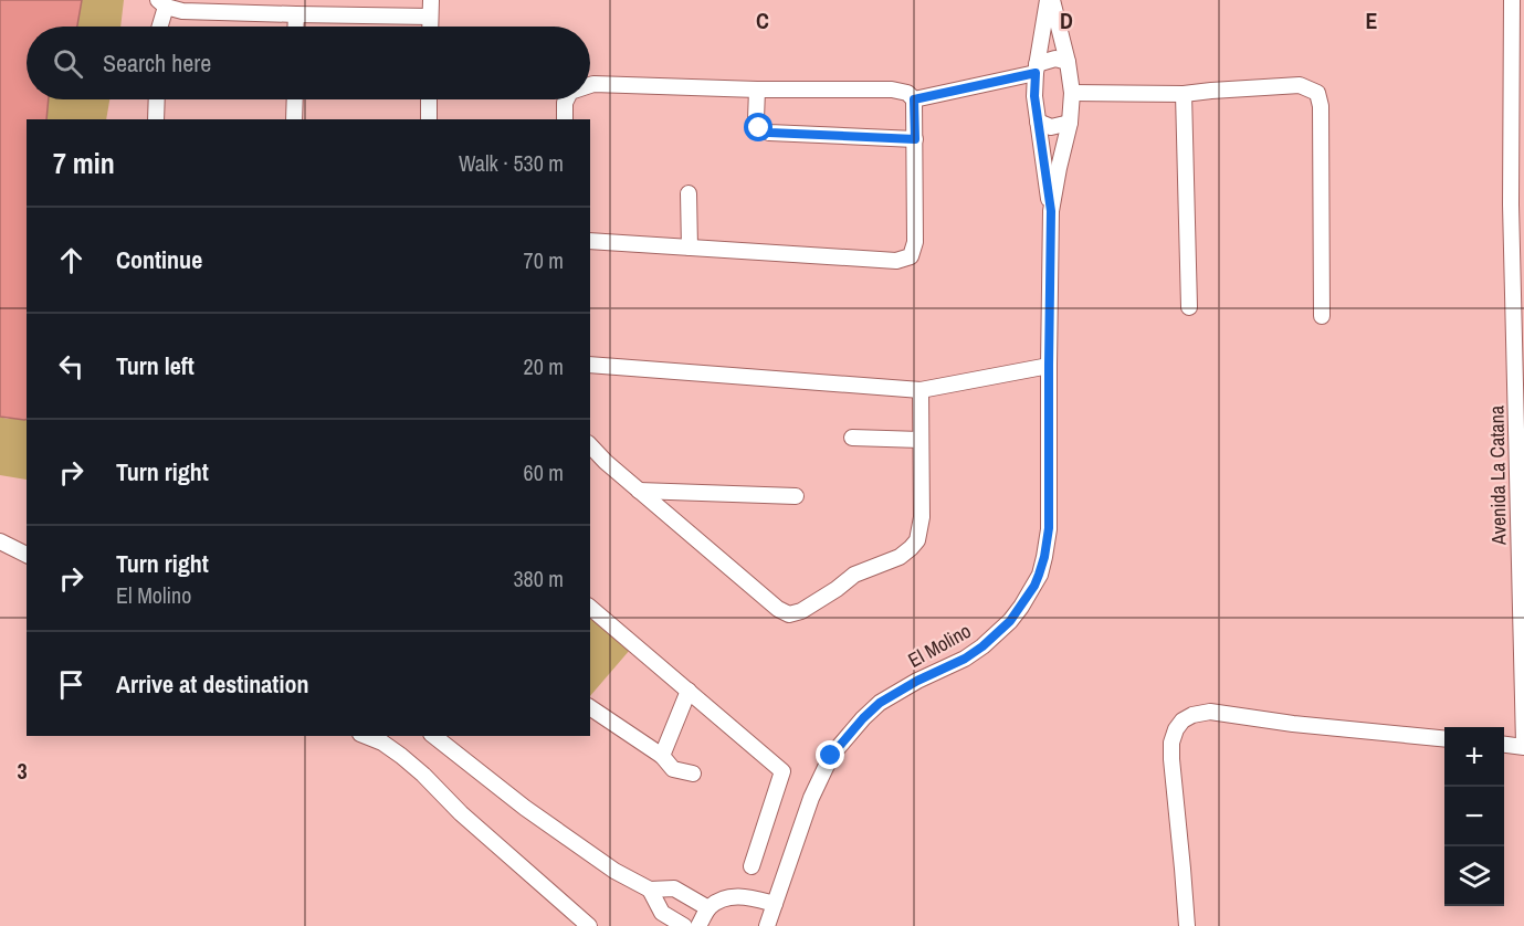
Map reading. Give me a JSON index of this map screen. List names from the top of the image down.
{
  "streets": {
    "street": ["Avenida La Catana", "El Molino"]
  },
  "page": {
    "search": "Search here",
    "heading": ["7 min", "Walk · 530 m"],
    "list": [
      ["Continue", "70 m"],
      ["Turn left", "20 m"],
      ["Turn right", "60 m"],
      ["Turn right", "El Molino", "380 m"],
      "Arrive at destination"
    ],
    "map_buttons": ["+", "−"]
  },
  "grid": {
    "columns": ["C", "D", "E"],
    "rows": ["3"]
  }
}
